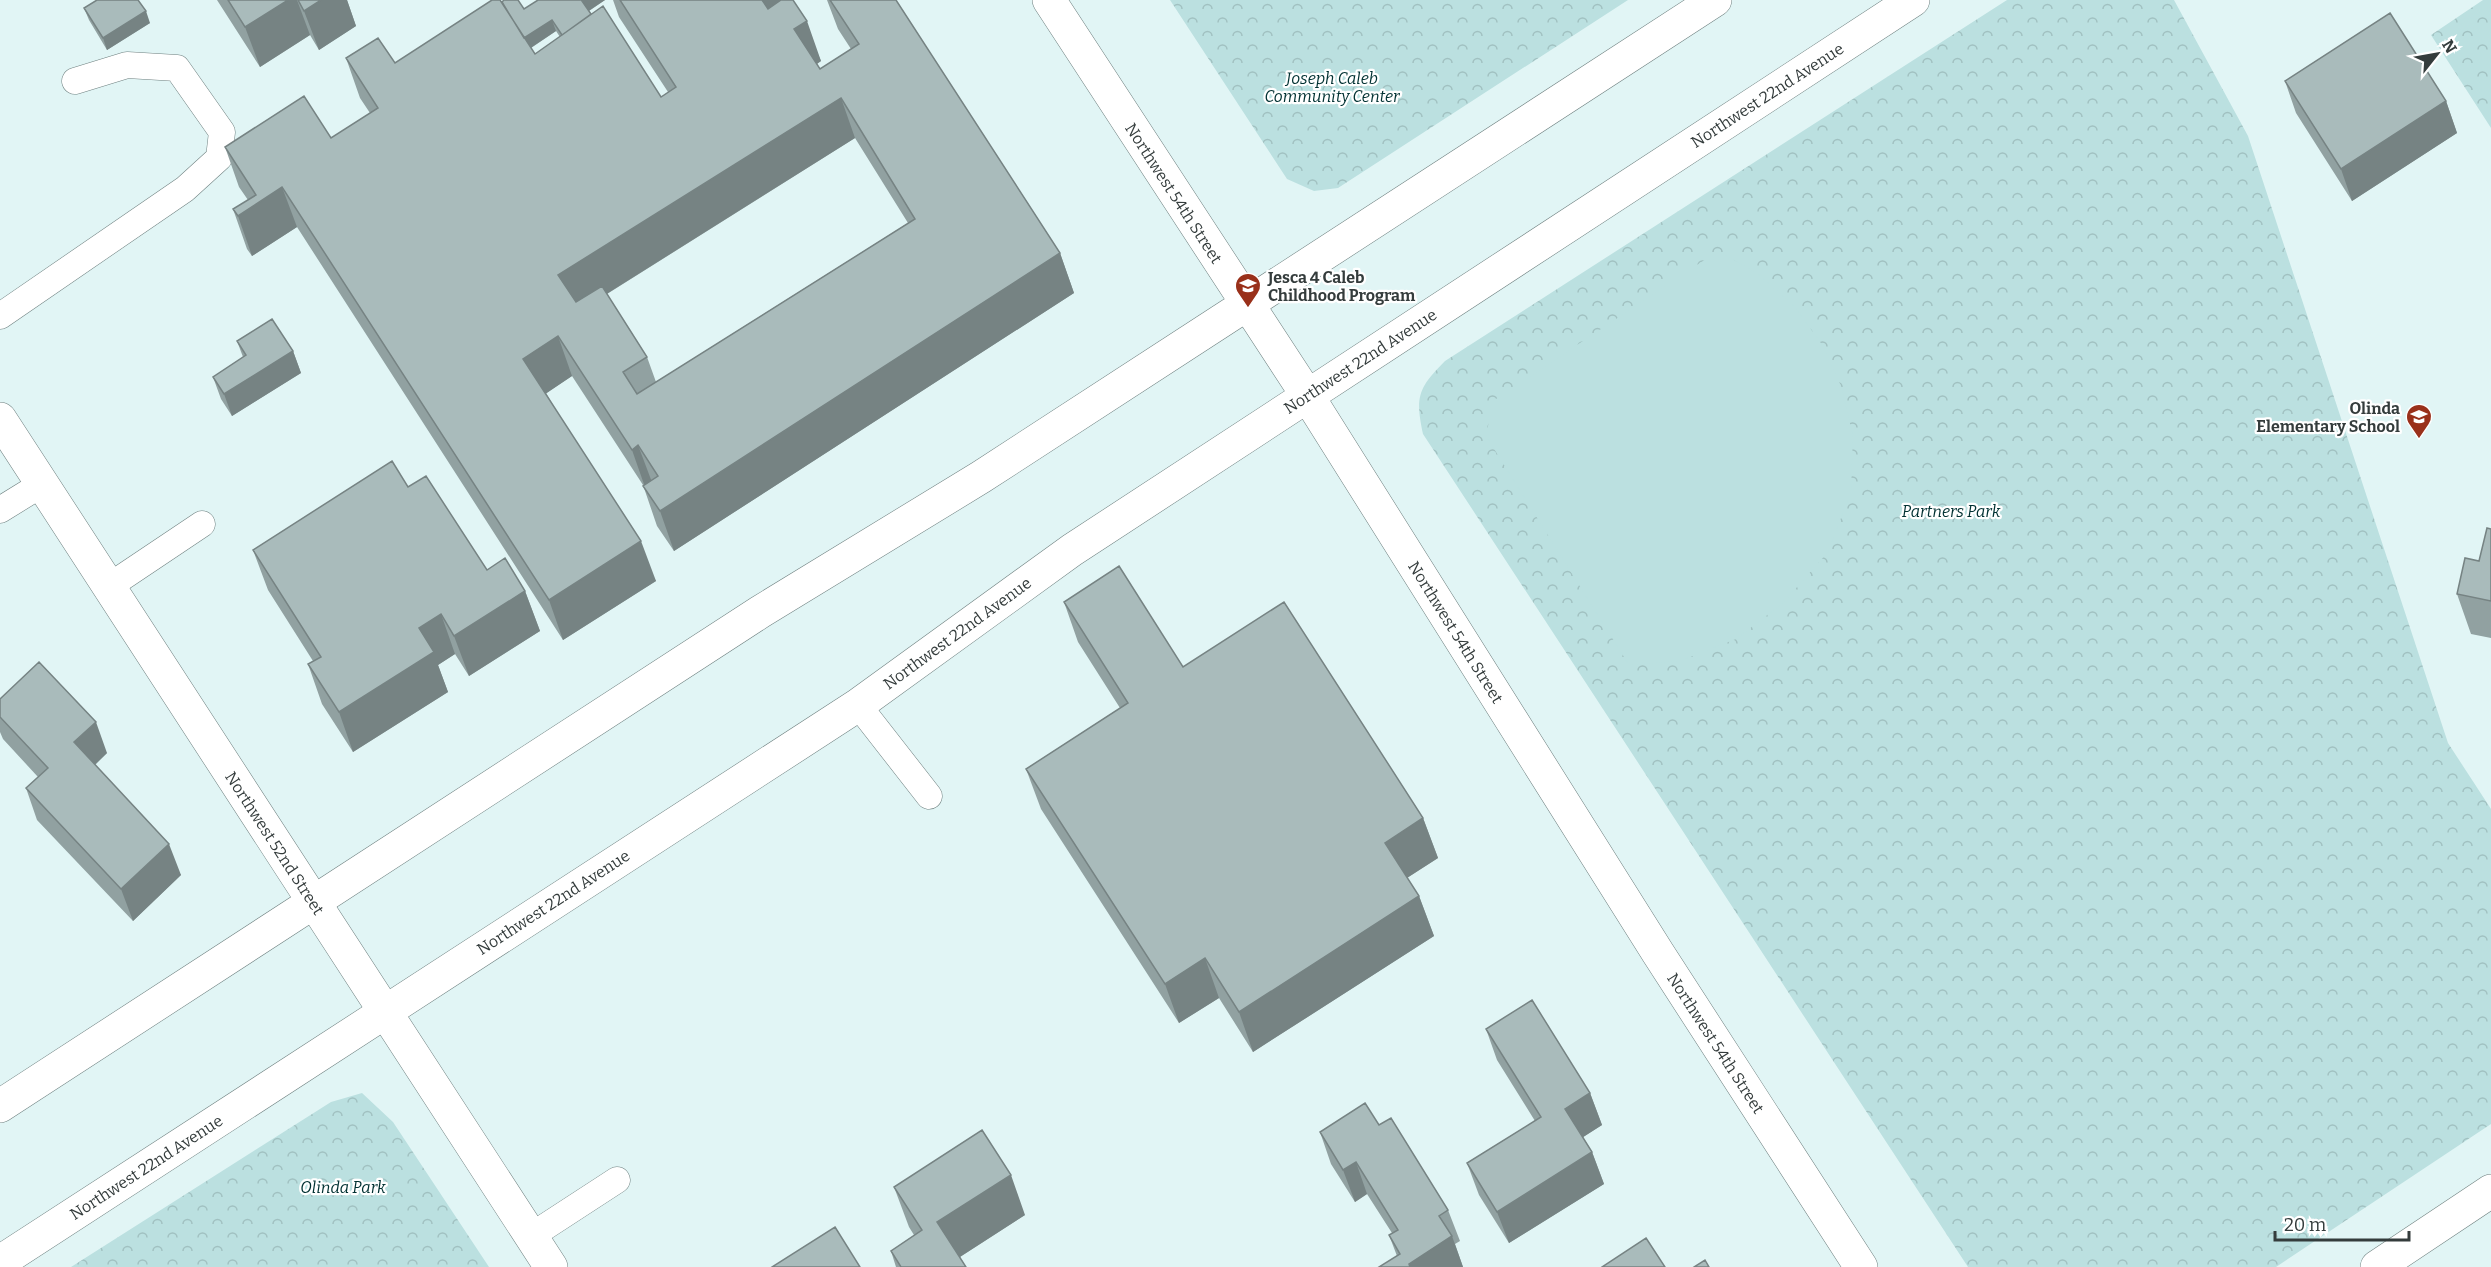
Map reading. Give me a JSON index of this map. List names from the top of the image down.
{
  "streets": {
    "main road": ["Northwest 22nd Avenue", "Northwest 54th Street", "Northwest 52nd Street"]
  },
  "crossings": [
    ["Northwest 22nd Avenue", "Northwest 54th Street"],
    ["Northwest 22nd Avenue", "Northwest 52nd Street"]
  ],
  "parks": ["Joseph Caleb Community Center", "Partners Park", "Olinda Park"],
  "places": {
    "school or university": ["Jesca 4 Caleb Childhood Program", "Olinda Elementary School"]
  },
  "scale_bar": "20 m",
  "north": "top right"
}
